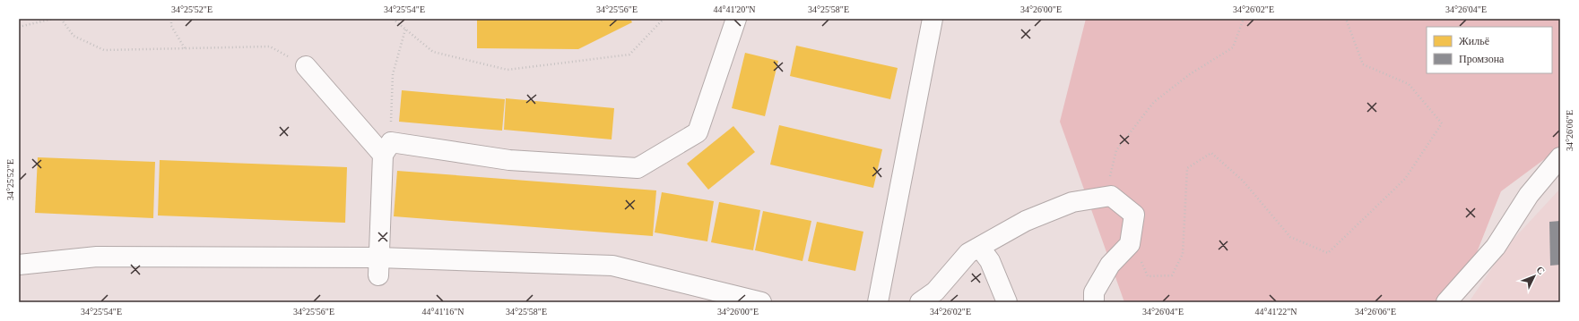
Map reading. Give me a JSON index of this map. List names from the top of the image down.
{
  "legend": ["Жильё", "Промзона"],
  "north": "top right",
  "coordinates": [
    "34°25'52\"E",
    "34°25'54\"E",
    "34°25'56\"E",
    "44°41'20\"N",
    "34°25'58\"E",
    "34°26'00\"E",
    "34°26'02\"E",
    "34°26'04\"E",
    "34°26'06\"E",
    "44°41'16\"N",
    "44°41'22\"N"
  ]
}
